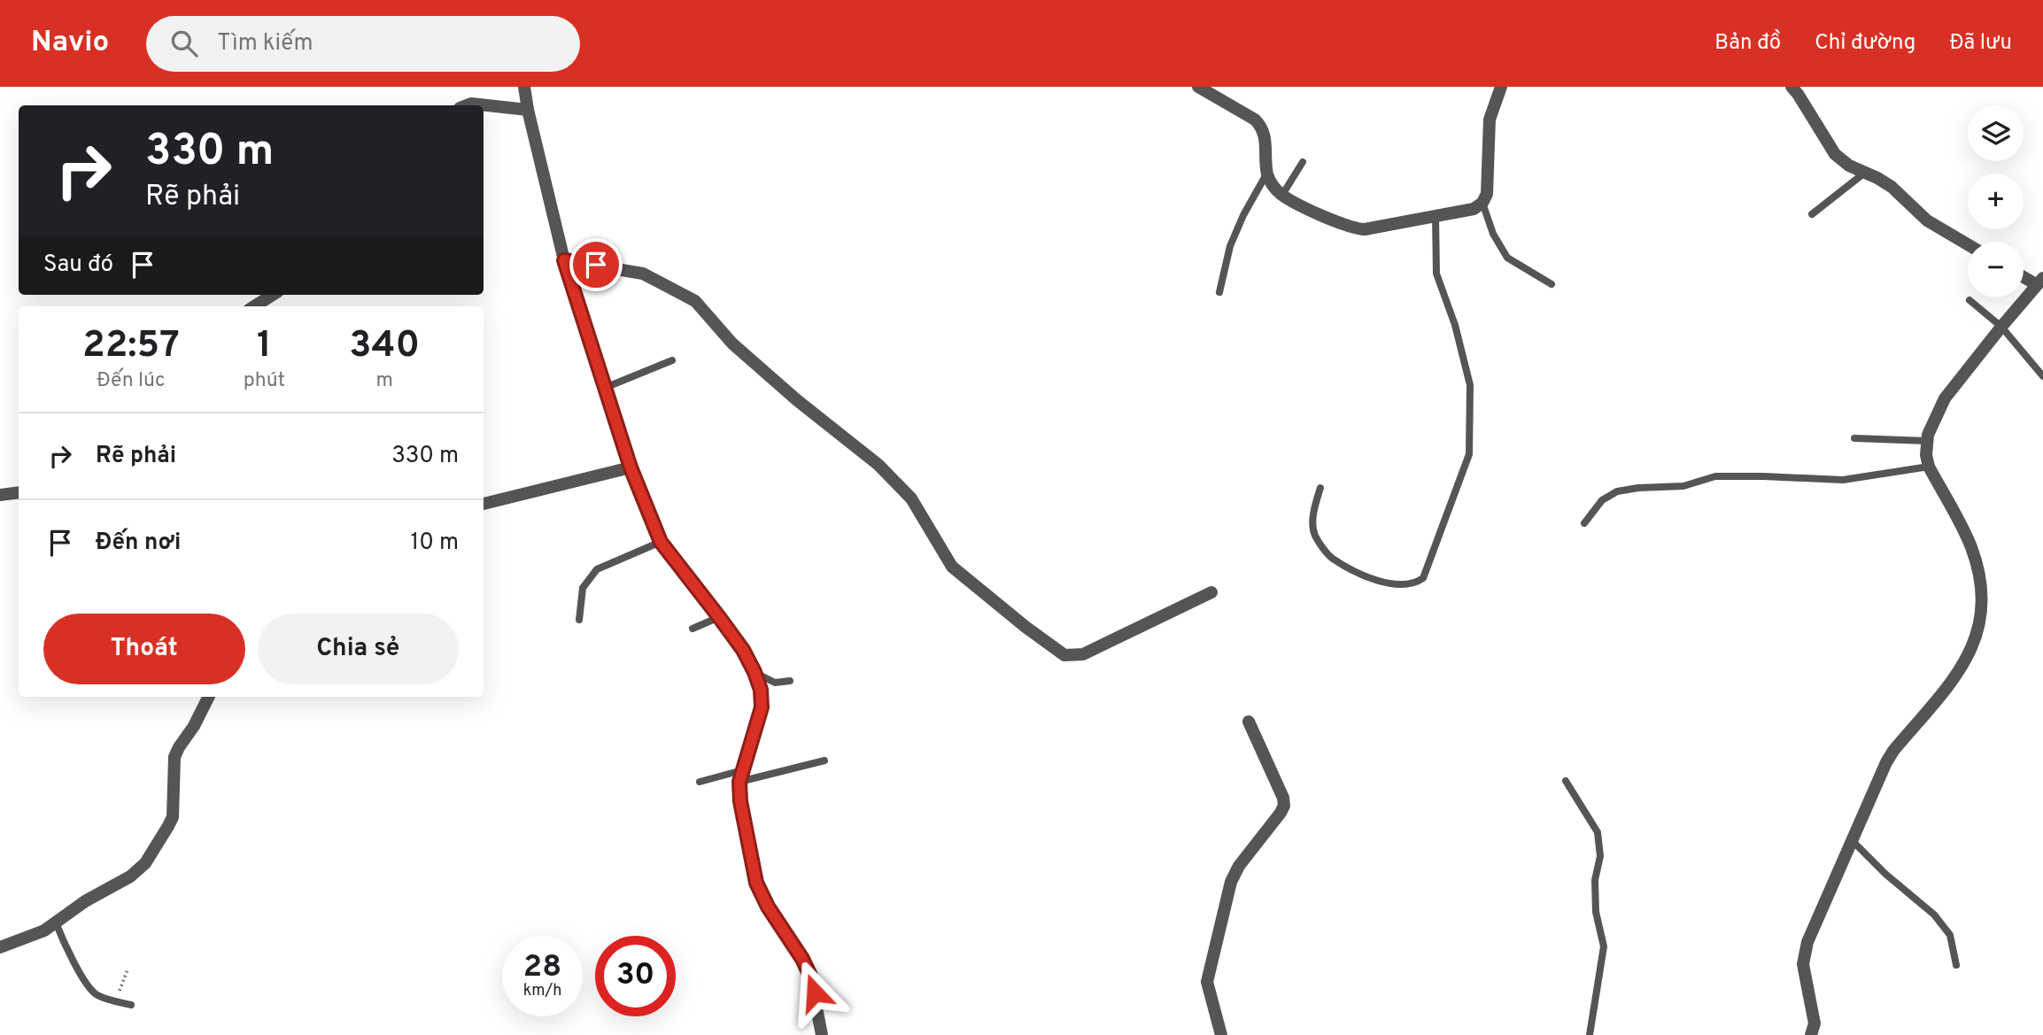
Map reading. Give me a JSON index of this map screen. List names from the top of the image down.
{
  "page": {
    "header": "Navio",
    "search": "Tìm kiếm",
    "nav": ["Bản đồ", "Chỉ đường", "Đã lưu"],
    "map_buttons": ["+", "−"],
    "turn": ["330 m", "Rẽ phải"],
    "then": "Sau đó",
    "eta": [
      "22:57",
      "Đến lúc",
      "1",
      "phút",
      "340",
      "m"
    ],
    "list": [
      {
        "name": "Rẽ phải",
        "value": "330 m"
      },
      {
        "name": "Đến nơi",
        "value": "10 m"
      }
    ],
    "buttons": ["Thoát", "Chia sẻ"],
    "speed": "28 km/h",
    "limit": "30"
  }
}
